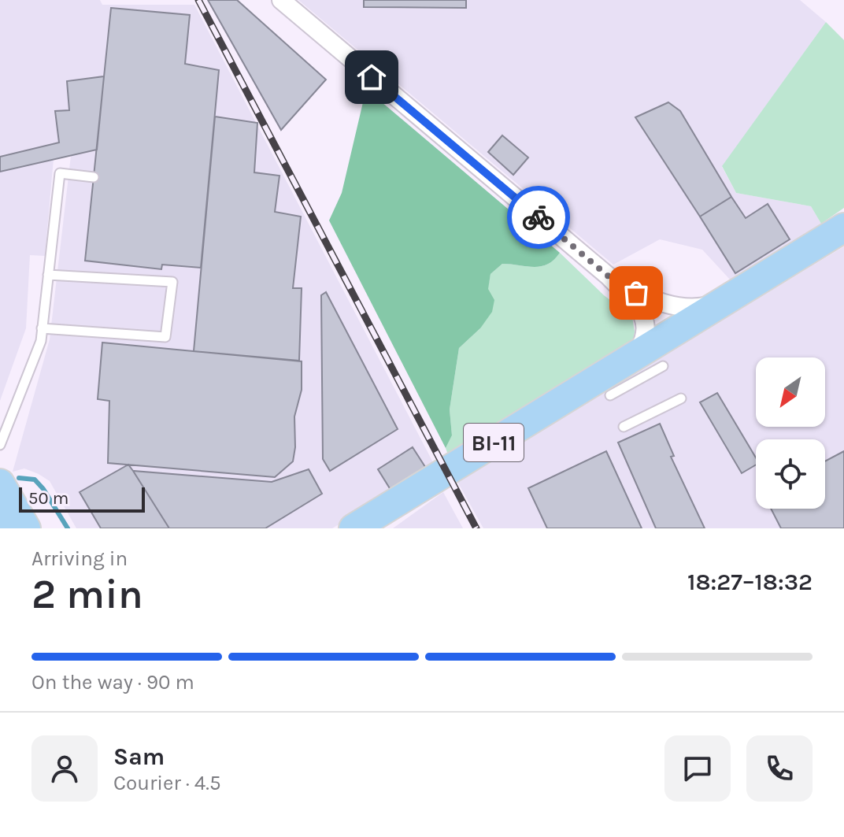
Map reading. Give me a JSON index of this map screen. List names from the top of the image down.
{
  "streets": {
    "main road": ["BI-11"]
  },
  "scale_bar": "50 m",
  "north": "bottom left",
  "page": {
    "scale": "50 m",
    "heading": ["2 min", "Arriving in", "18:27–18:32"],
    "panel": ["Sam", "Courier · 4.5"],
    "bar": "On the way · 90 m"
  }
}
